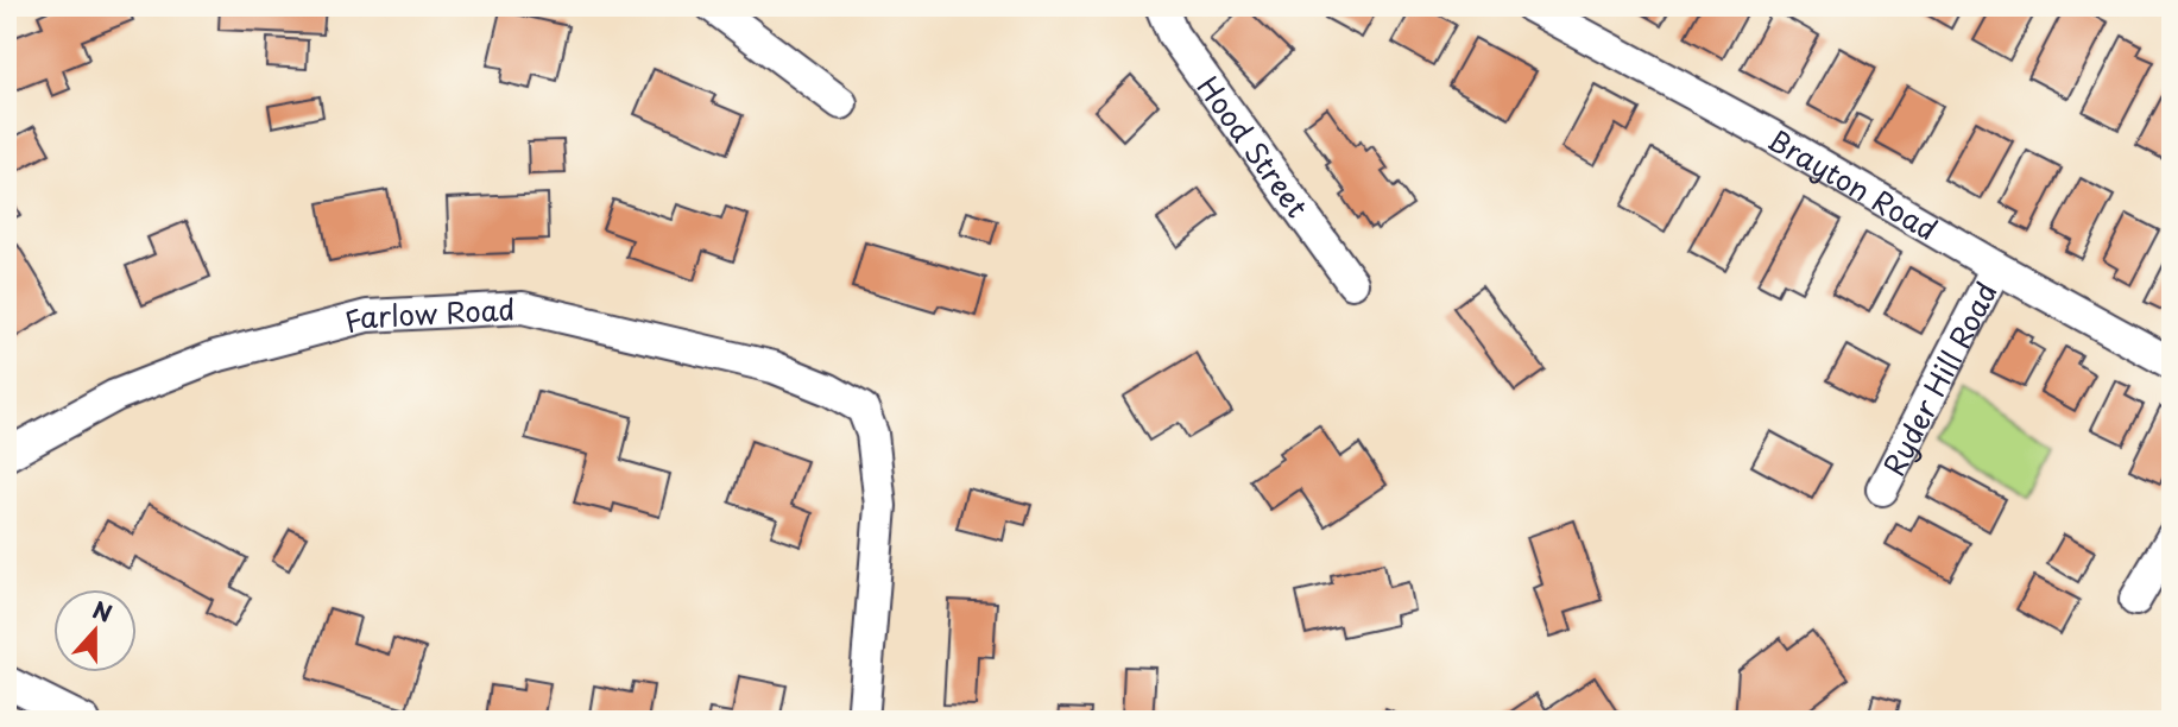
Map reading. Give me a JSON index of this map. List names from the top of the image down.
{
  "streets": {
    "street": [
      "Hood Street",
      "Brayton Road",
      "Farlow Road",
      "Ryder Hill Road"
    ]
  },
  "crossings": [
    ["Brayton Road", "Ryder Hill Road"]
  ],
  "north": "top"
}
